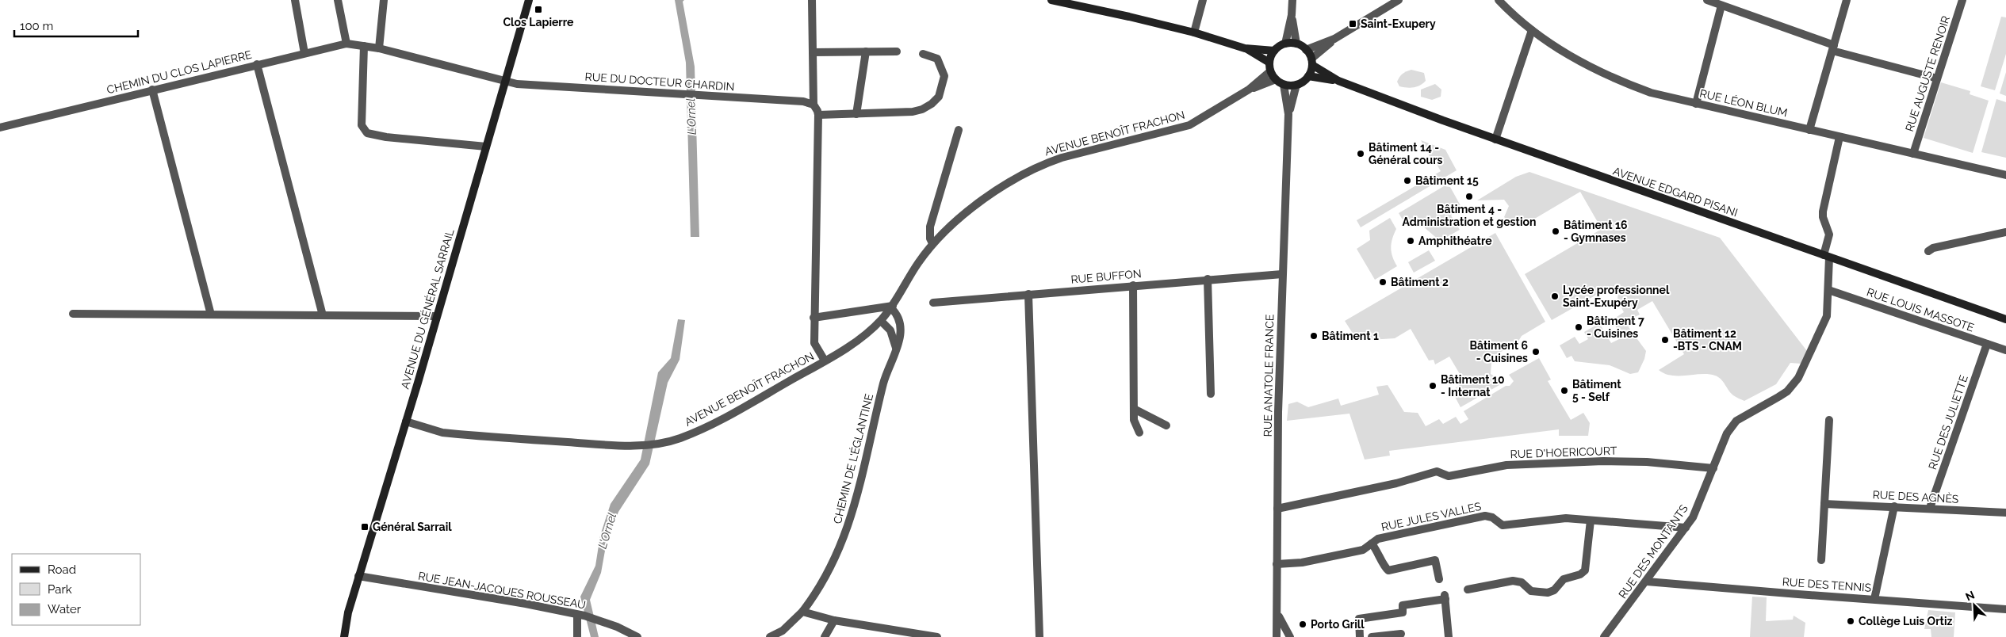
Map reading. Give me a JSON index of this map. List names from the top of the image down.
{
  "streets": {
    "main road": ["AVENUE EDGARD PISANI", "AVENUE DU GÉNÉRAL SARRAIL"],
    "street": [
      "CHEMIN DU CLOS LAPIERRE",
      "RUE AUGUSTE RENOIR",
      "RUE DU DOCTEUR CHARDIN",
      "RUE LÉON BLUM",
      "AVENUE BENOÎT FRACHON",
      "RUE BUFFON",
      "RUE LOUIS MASSOTE",
      "RUE ANATOLE FRANCE",
      "RUE DES JULIETTE",
      "RUE D'HOERICOURT",
      "CHEMIN DE L'ÉGLANTINE",
      "RUE DES AGNÈS",
      "RUE JULES VALLES",
      "RUE DES MONTANTS",
      "RUE DES TENNIS",
      "RUE JEAN-JACQUES ROUSSEAU"
    ]
  },
  "crossings": [
    ["CHEMIN DU CLOS LAPIERRE", "RUE DU DOCTEUR CHARDIN"],
    ["CHEMIN DU CLOS LAPIERRE", "AVENUE DU GÉNÉRAL SARRAIL"],
    ["RUE AUGUSTE RENOIR", "RUE LÉON BLUM"],
    ["RUE DU DOCTEUR CHARDIN", "AVENUE DU GÉNÉRAL SARRAIL"],
    ["RUE LÉON BLUM", "RUE DES MONTANTS"],
    ["AVENUE BENOÎT FRACHON", "AVENUE EDGARD PISANI"],
    ["AVENUE BENOÎT FRACHON", "AVENUE DU GÉNÉRAL SARRAIL"],
    ["AVENUE BENOÎT FRACHON", "RUE ANATOLE FRANCE"],
    ["AVENUE BENOÎT FRACHON", "CHEMIN DE L'ÉGLANTINE"],
    ["AVENUE EDGARD PISANI", "RUE ANATOLE FRANCE"],
    ["AVENUE EDGARD PISANI", "RUE DES MONTANTS"],
    ["RUE BUFFON", "RUE ANATOLE FRANCE"],
    ["AVENUE DU GÉNÉRAL SARRAIL", "RUE JEAN-JACQUES ROUSSEAU"],
    ["RUE LOUIS MASSOTE", "RUE DES JULIETTE"],
    ["RUE LOUIS MASSOTE", "RUE DES MONTANTS"],
    ["RUE ANATOLE FRANCE", "RUE D'HOERICOURT"],
    ["RUE ANATOLE FRANCE", "RUE JULES VALLES"],
    ["RUE DES JULIETTE", "RUE DES AGNÈS"],
    ["RUE D'HOERICOURT", "RUE DES MONTANTS"],
    ["RUE JULES VALLES", "RUE DES MONTANTS"],
    ["RUE DES MONTANTS", "RUE DES TENNIS"]
  ],
  "water": ["L'Ornel"],
  "places": {
    "transit": ["Clos Lapierre", "Saint-Exupery", "Général Sarrail"],
    "other": [
      "Bâtiment 14 - Général cours",
      "Bâtiment 15",
      "Bâtiment 4 - Administration et gestion",
      "Bâtiment 16 - Gymnases",
      "Amphithéatre",
      "Bâtiment 2",
      "Lycée professionnel Saint-Exupéry",
      "Bâtiment 7 - Cuisines",
      "Bâtiment 1",
      "Bâtiment 12 -BTS - CNAM",
      "Bâtiment 6 - Cuisines",
      "Bâtiment 10 - Internat",
      "Bâtiment 5 - Self",
      "Collège Luis Ortiz",
      "Porto Grill"
    ]
  },
  "legend": ["Road", "Park", "Water"],
  "scale_bar": "100 m",
  "north": "top left"
}
